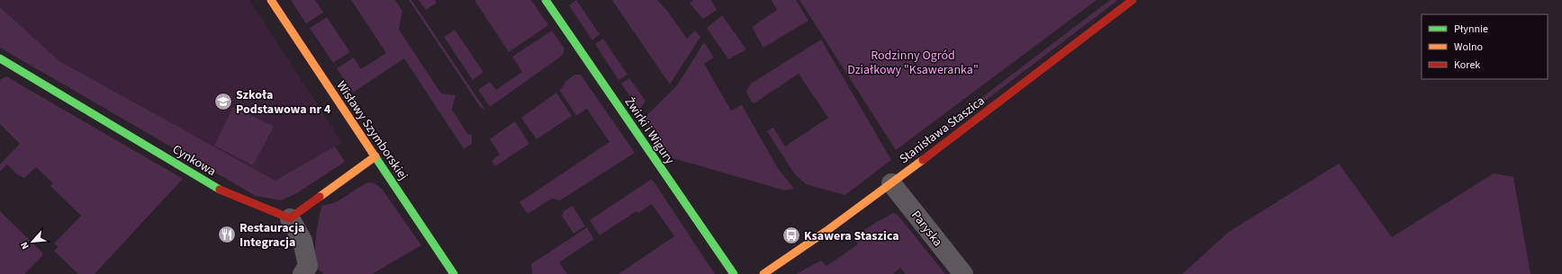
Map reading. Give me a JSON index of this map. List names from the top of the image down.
{
  "streets": {
    "street": [
      "Stanisława Staszica",
      "Wisławy Szymborskiej",
      "Żwirki i Wigury",
      "Cynkowa",
      "Paryska"
    ]
  },
  "crossings": [
    ["Stanisława Staszica", "Paryska"]
  ],
  "parks": ["Rodzinny Ogród Działkowy \"Ksaweranka\""],
  "places": {
    "school or university": ["Szkoła Podstawowa nr 4"],
    "restaurant": ["Restauracja Integracja"],
    "bus stop": ["Ksawera Staszica"]
  },
  "legend": ["Płynnie", "Wolno", "Korek"],
  "north": "bottom left"
}
